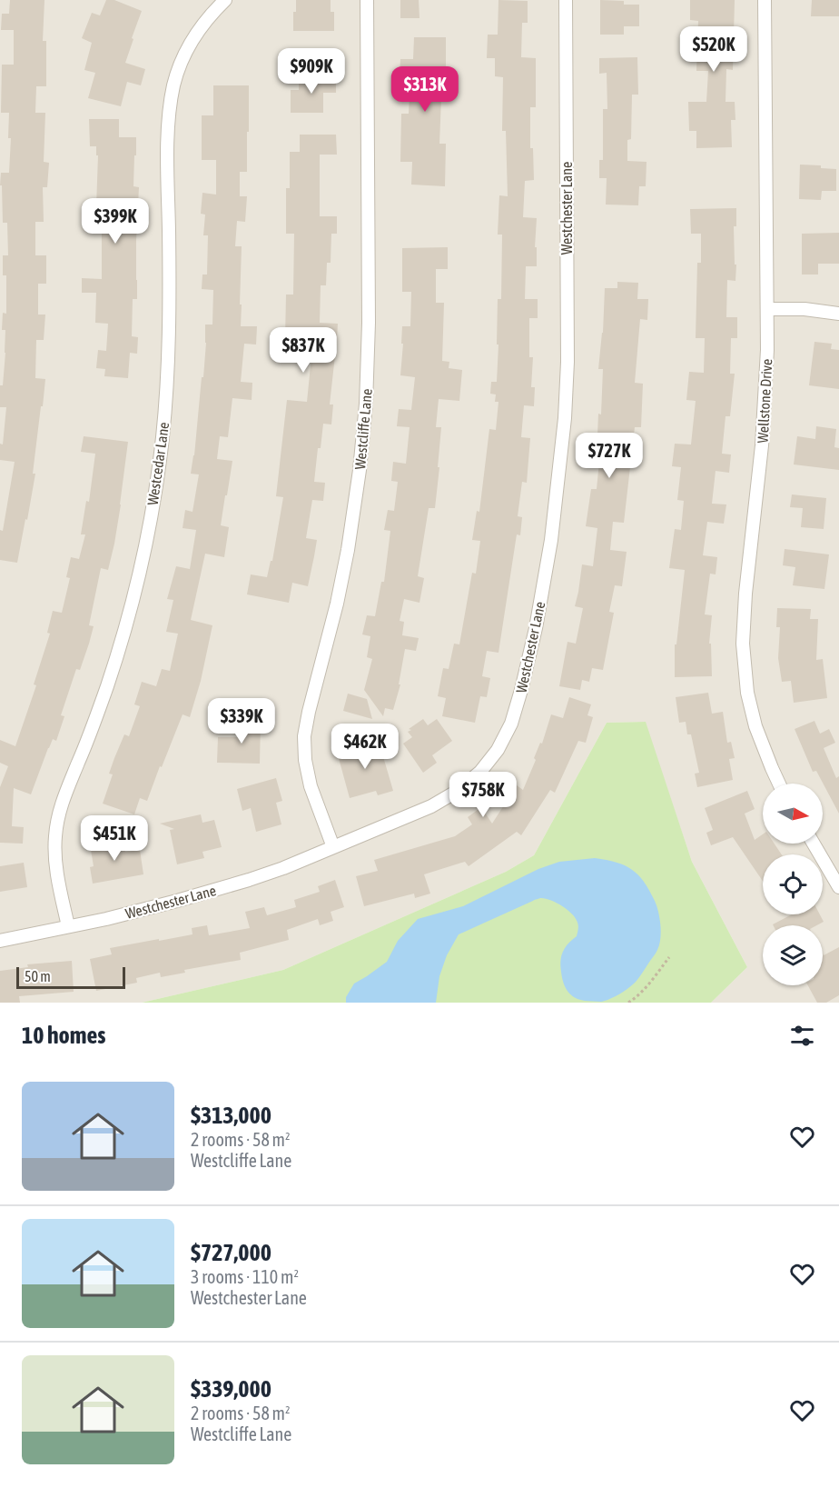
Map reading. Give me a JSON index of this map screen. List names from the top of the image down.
{
  "streets": {
    "street": [
      "Westchester Lane",
      "Wellstone Drive",
      "Westcliffe Lane",
      "Westcedar Lane"
    ]
  },
  "crossings": [
    ["Westchester Lane", "Westcliffe Lane"],
    ["Westchester Lane", "Westcedar Lane"]
  ],
  "scale_bar": "50 m",
  "north": "right",
  "page": {
    "price": [
      "$520K",
      "$909K",
      "$313K",
      "$399K",
      "$837K",
      "$727K",
      "$339K",
      "$462K",
      "$758K",
      "$451K"
    ],
    "scale": "50 m",
    "heading": "10 homes",
    "list": [
      {
        "name": "$313,000",
        "note": "2 rooms · 58 m² · Westcliffe Lane"
      },
      {
        "name": "$727,000",
        "note": "3 rooms · 110 m² · Westchester Lane"
      },
      {
        "name": "$339,000",
        "note": "2 rooms · 58 m² · Westcliffe Lane"
      }
    ]
  }
}
